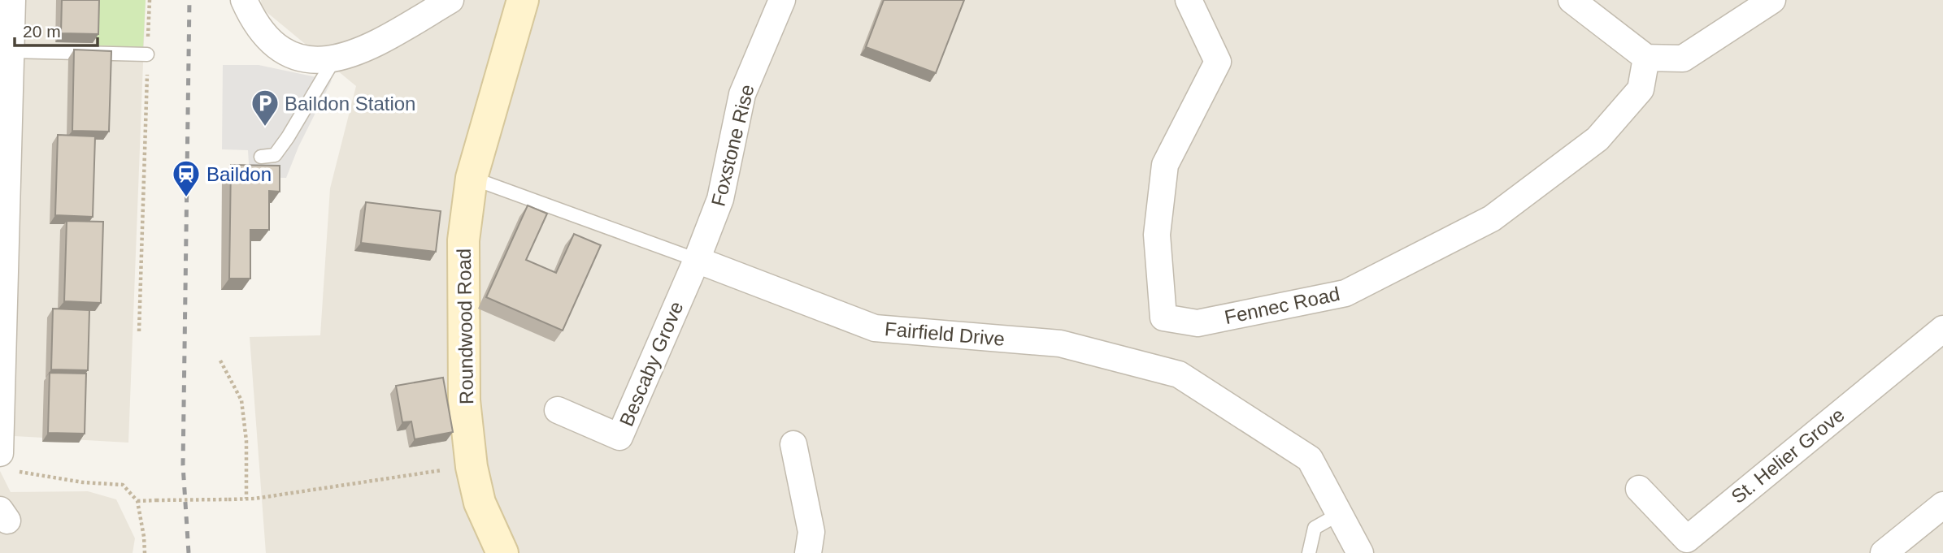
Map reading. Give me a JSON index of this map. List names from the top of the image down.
{
  "streets": {
    "street": [
      "Foxstone Rise",
      "Fennec Road",
      "Roundwood Road",
      "Fairfield Drive",
      "Bescaby Grove",
      "St. Helier Grove"
    ]
  },
  "crossings": [
    ["Foxstone Rise", "Fairfield Drive"],
    ["Foxstone Rise", "Bescaby Grove"],
    ["Roundwood Road", "Fairfield Drive"],
    ["Fairfield Drive", "Bescaby Grove"]
  ],
  "places": {
    "parking": ["Baildon Station"],
    "station": ["Baildon"]
  },
  "scale_bar": "20 m"
}
